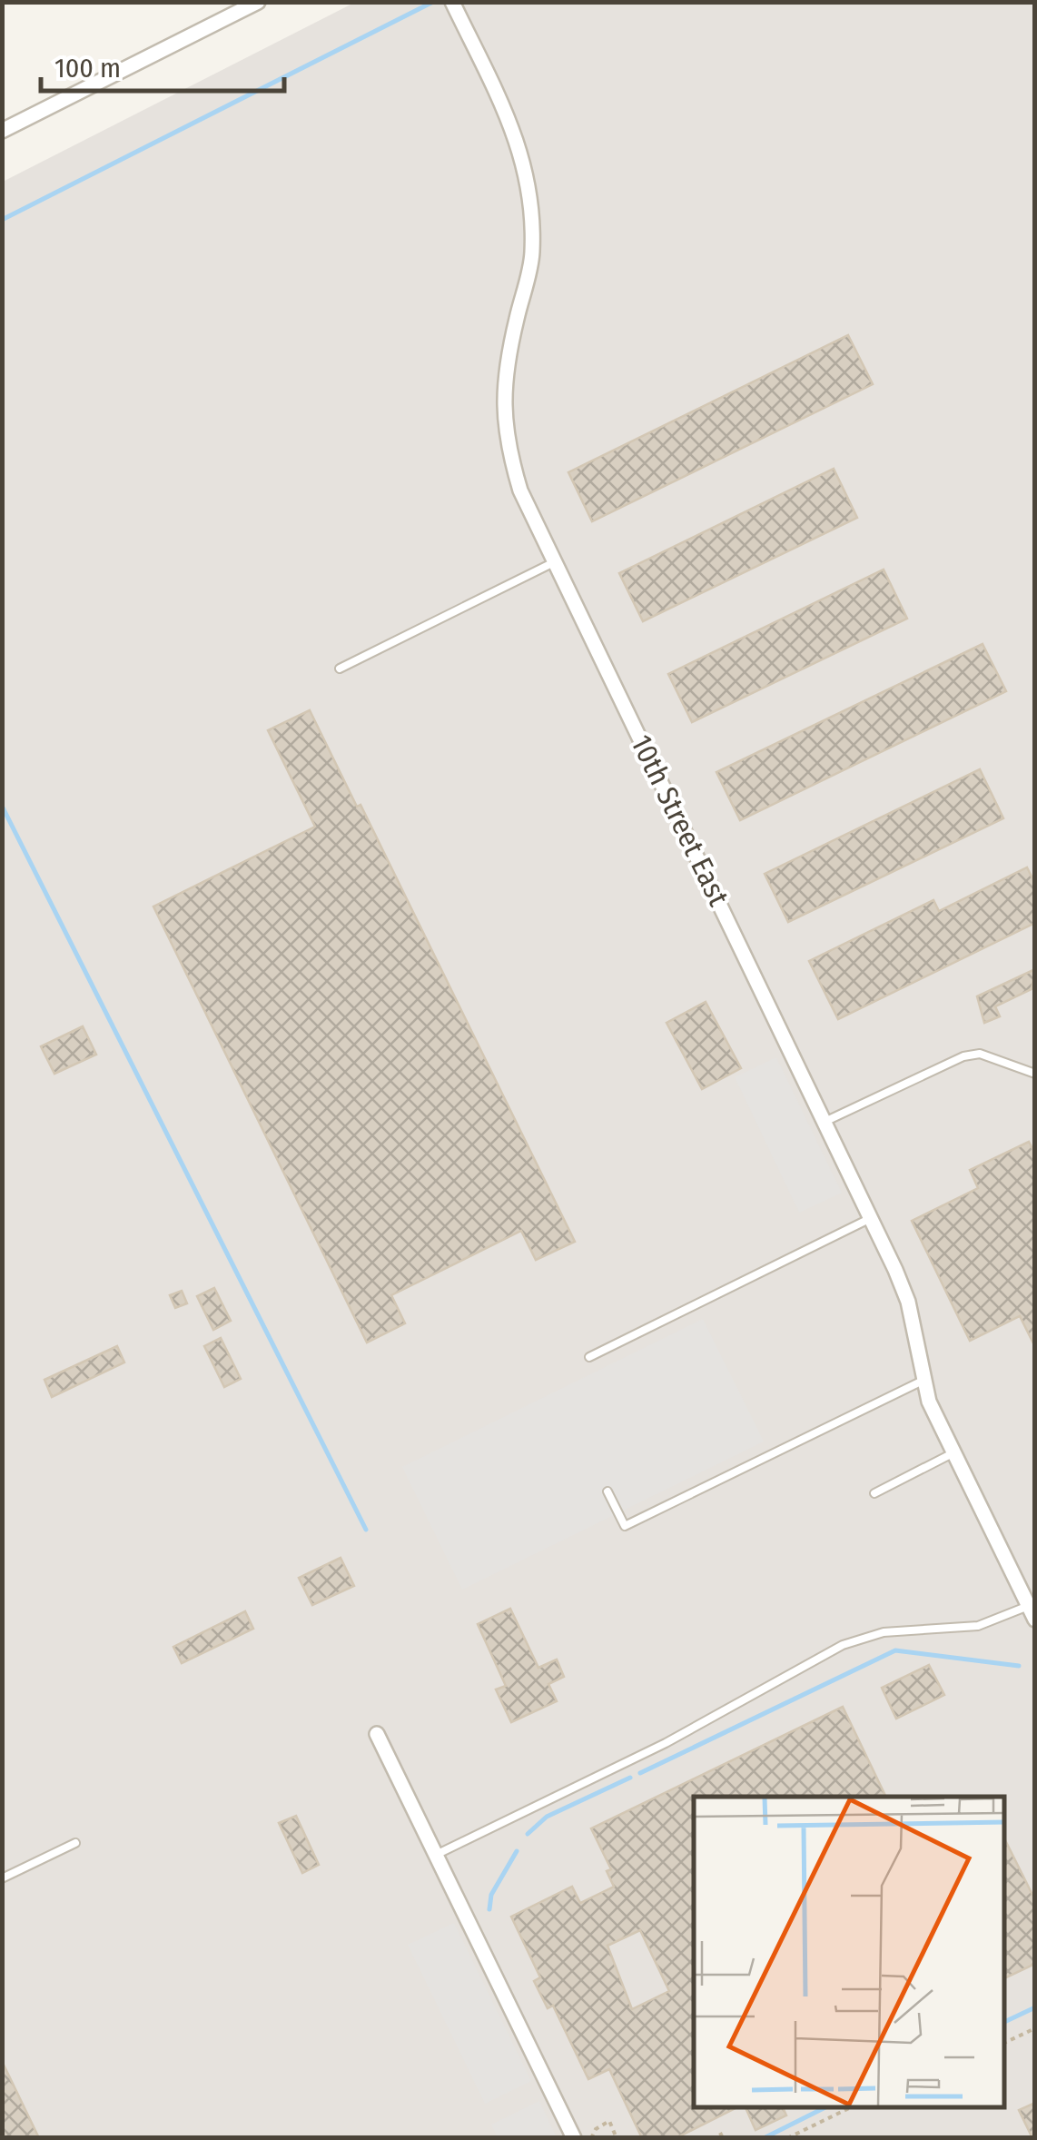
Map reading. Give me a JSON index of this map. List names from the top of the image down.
{
  "streets": {
    "street": ["10th Street East"]
  },
  "scale_bar": "100 m"
}
